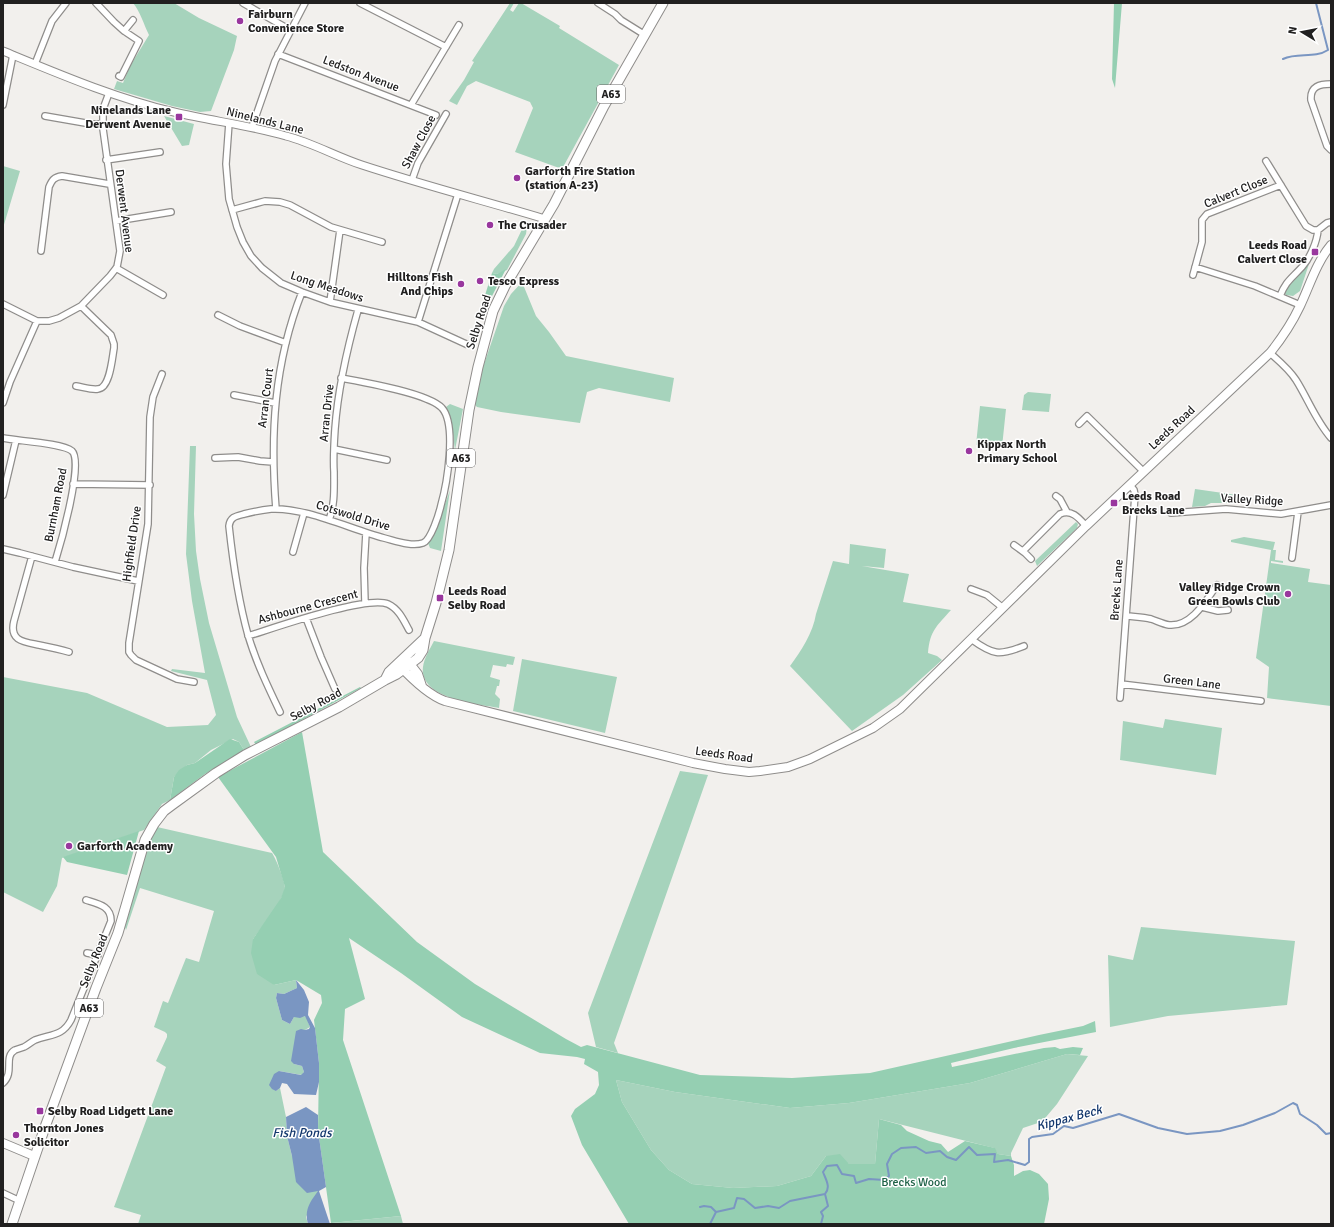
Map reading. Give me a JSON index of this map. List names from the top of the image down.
{
  "streets": {
    "highway": ["A63", "Selby Road"],
    "main road": ["Leeds Road"],
    "street": [
      "Ledston Avenue",
      "Ninelands Lane",
      "Shaw Close",
      "Calvert Close",
      "Derwent Avenue",
      "Long Meadows",
      "Arran Court",
      "Arran Drive",
      "Valley Ridge",
      "Burnham Road",
      "Cotswold Drive",
      "Highfield Drive",
      "Brecks Lane",
      "Ashbourne Crescent",
      "Green Lane"
    ]
  },
  "crossings": [
    ["Ninelands Lane", "Shaw Close"],
    ["Ninelands Lane", "Derwent Avenue"],
    ["Ninelands Lane", "Long Meadows"],
    ["Ninelands Lane", "Selby Road"],
    ["Long Meadows", "Arran Court"],
    ["Long Meadows", "Arran Drive"],
    ["Selby Road", "Leeds Road"],
    ["Arran Court", "Cotswold Drive"],
    ["Arran Drive", "Cotswold Drive"],
    ["Leeds Road", "Brecks Lane"],
    ["Cotswold Drive", "Ashbourne Crescent"],
    ["Brecks Lane", "Green Lane"]
  ],
  "water": ["Kippax Beck", "Fish Ponds"],
  "parks": ["Brecks Wood"],
  "places": {
    "other": [
      "Fairburn Convenience Store",
      "Garforth Fire Station (station A-23)",
      "The Crusader",
      "Tesco Express",
      "Hilltons Fish And Chips",
      "Kippax North Primary School",
      "Valley Ridge Crown Green Bowls Club",
      "Garforth Academy",
      "Thornton Jones Solicitor"
    ],
    "transit": [
      "Ninelands Lane Derwent Avenue",
      "Leeds Road Calvert Close",
      "Leeds Road Brecks Lane",
      "Leeds Road Selby Road",
      "Selby Road Lidgett Lane"
    ]
  },
  "north": "left"
}
